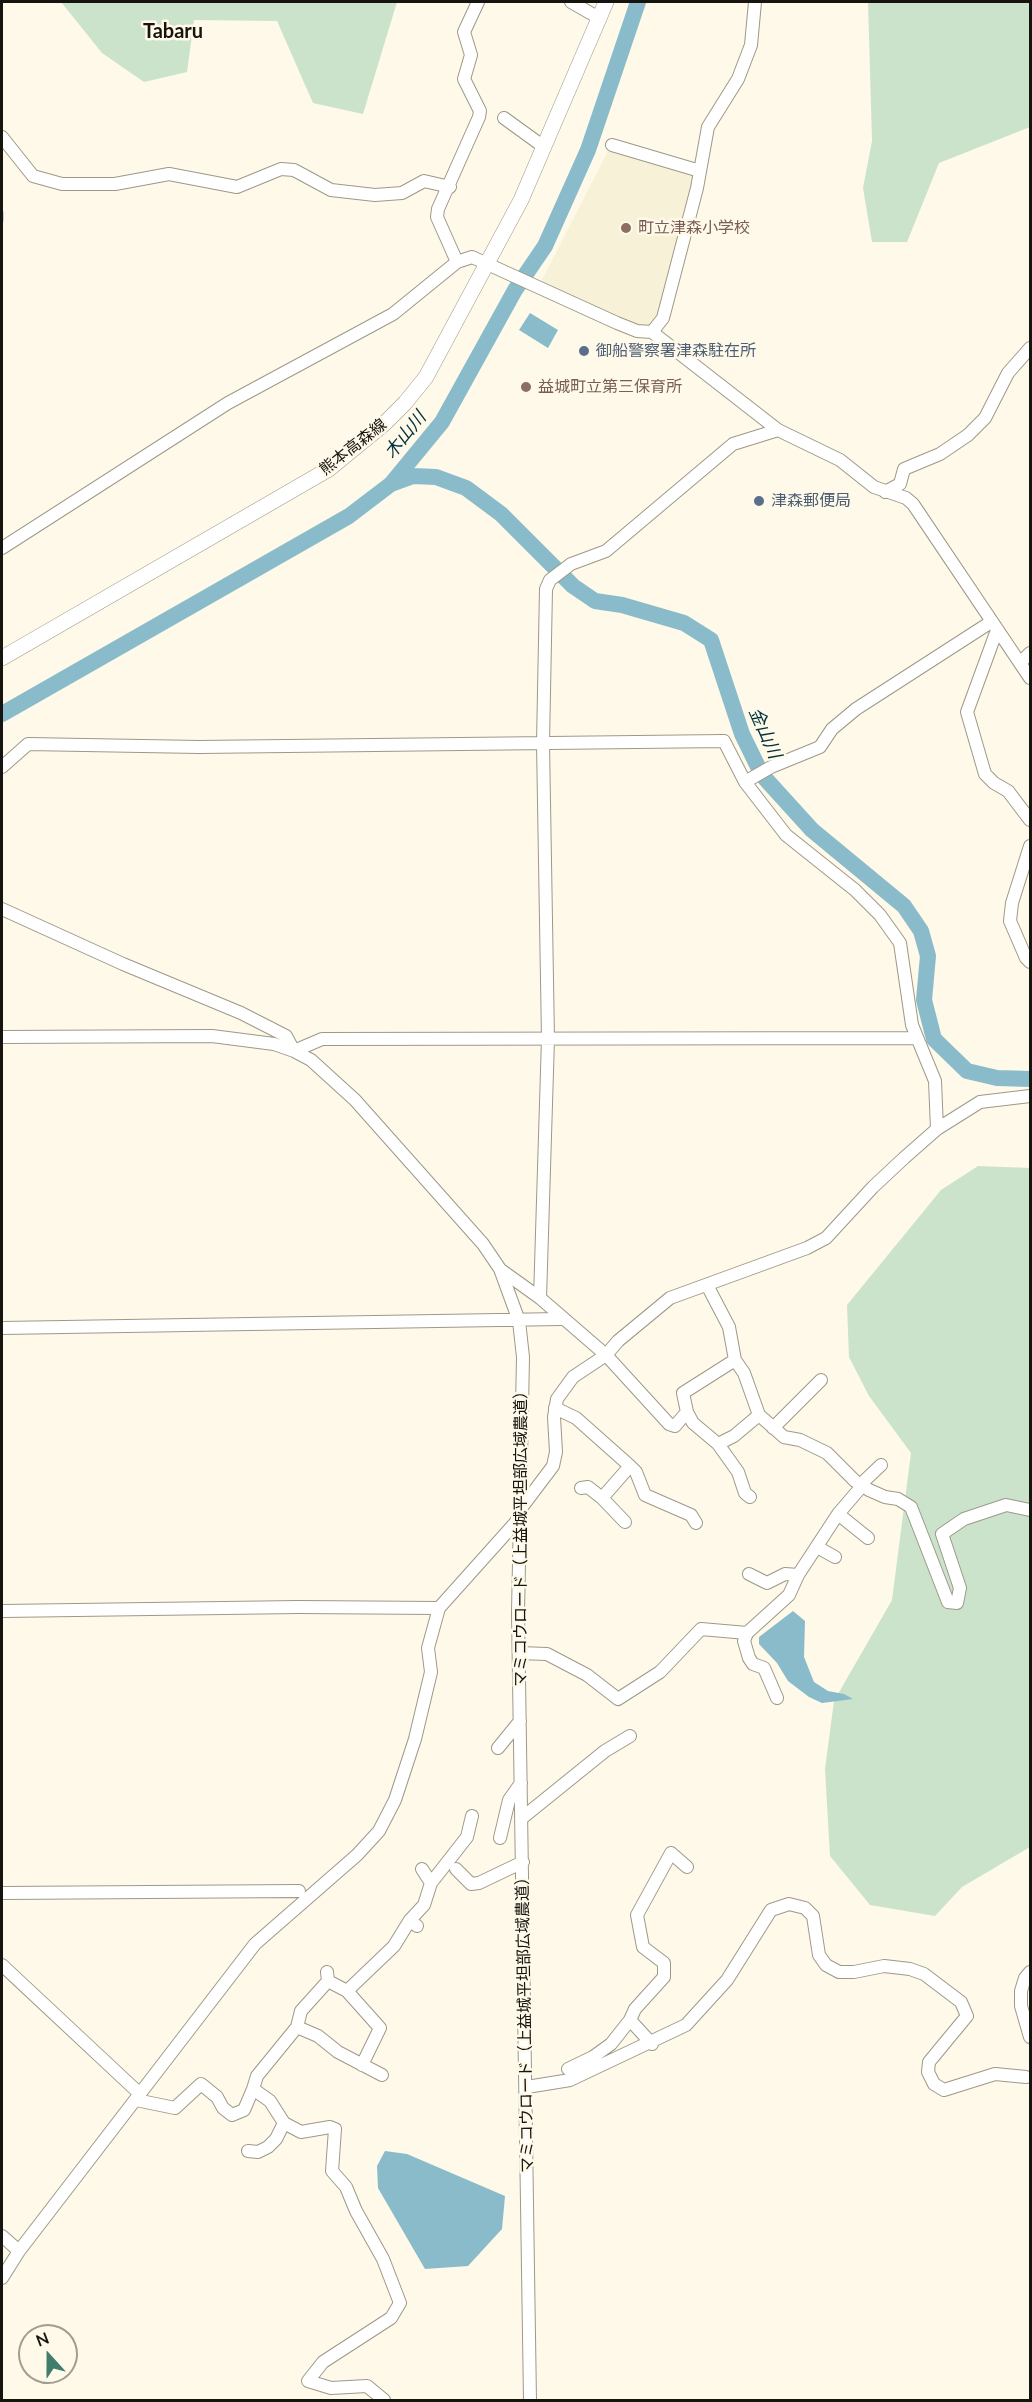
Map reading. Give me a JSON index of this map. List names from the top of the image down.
{
  "streets": {
    "main road": ["熊本高森線"],
    "street": ["マミコウロード（上益城平坦部広域農道）"]
  },
  "districts": ["Tabaru"],
  "water": ["木山川", "金山川"],
  "places": [
    "町立津森小学校",
    "御船警察署津森駐在所",
    "益城町立第三保育所",
    "津森郵便局"
  ],
  "north": "top"
}
